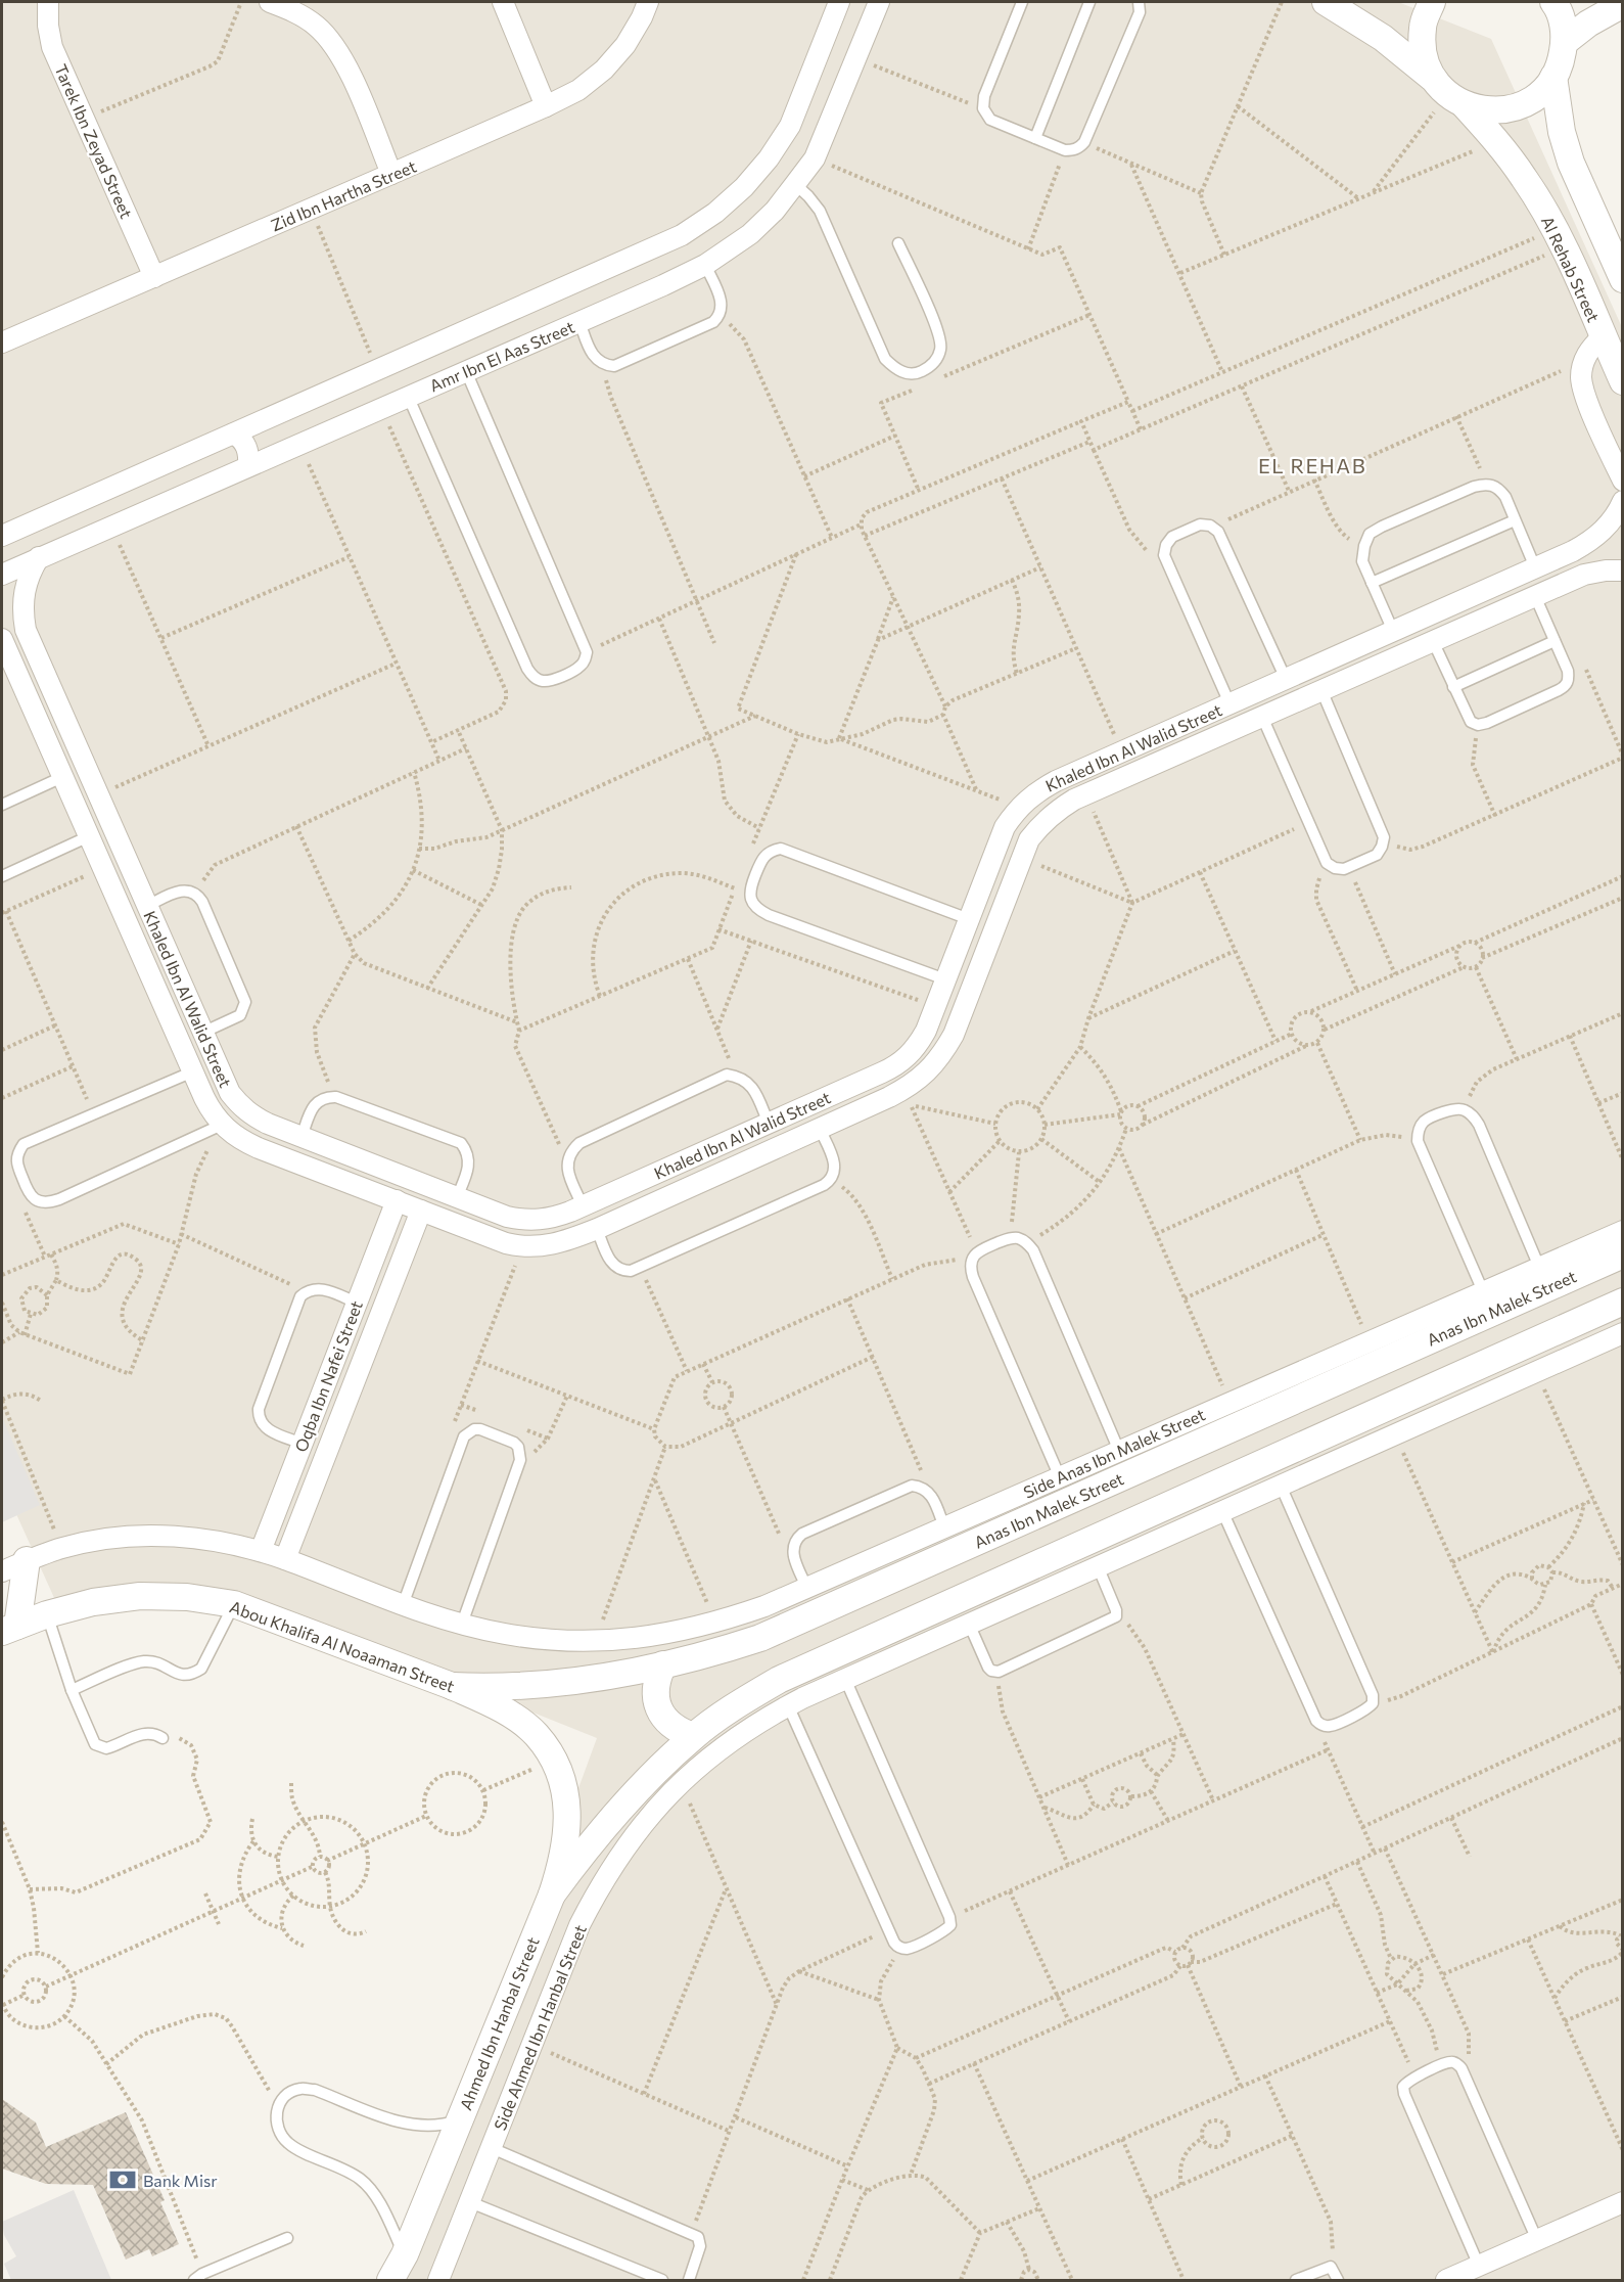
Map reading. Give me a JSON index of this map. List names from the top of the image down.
{
  "streets": {
    "street": [
      "Tarek Ibn Zeyad Street",
      "Zid Ibn Hartha Street",
      "Al Rehab Street",
      "Amr Ibn El Aas Street",
      "Khaled Ibn Al Walid Street",
      "Anas Ibn Malek Street",
      "Oqba Ibn Nafei Street",
      "Side Anas Ibn Malek Street",
      "Abou Khalifa Al Noaaman Street",
      "Ahmed Ibn Hanbal Street",
      "Side Ahmed Ibn Hanbal Street"
    ]
  },
  "crossings": [
    ["Tarek Ibn Zeyad Street", "Zid Ibn Hartha Street"],
    ["Amr Ibn El Aas Street", "Khaled Ibn Al Walid Street"],
    ["Khaled Ibn Al Walid Street", "Oqba Ibn Nafei Street"],
    ["Anas Ibn Malek Street", "Abou Khalifa Al Noaaman Street"],
    ["Oqba Ibn Nafei Street", "Side Anas Ibn Malek Street"],
    ["Abou Khalifa Al Noaaman Street", "Ahmed Ibn Hanbal Street"]
  ],
  "districts": ["EL REHAB"],
  "places": {
    "bank": ["Bank Misr"]
  }
}
